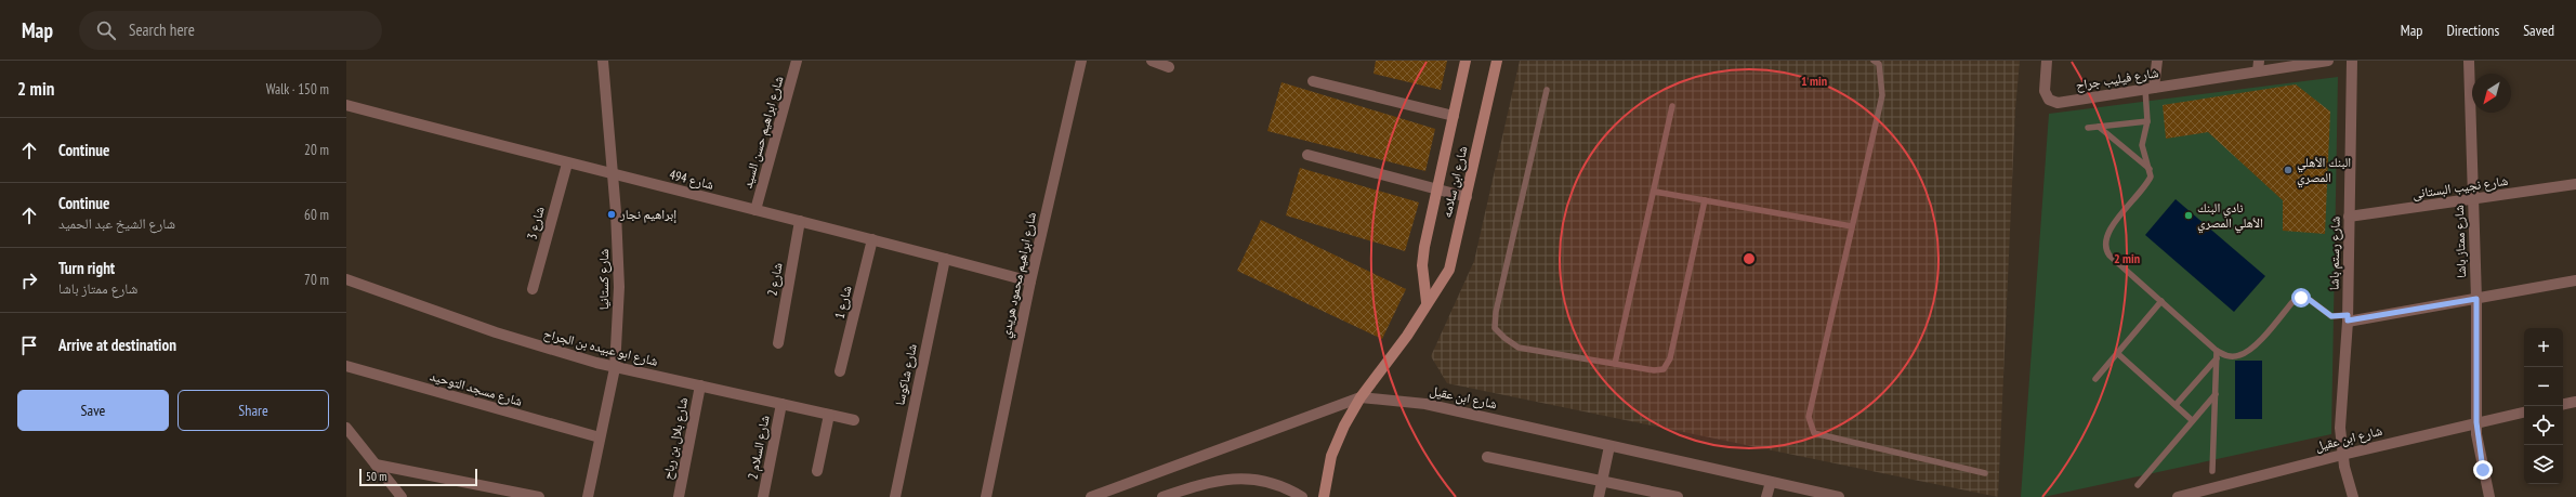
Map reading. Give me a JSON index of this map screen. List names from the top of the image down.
{
  "streets": {
    "street": [
      "شارع فيليب جراح",
      "شارع ابراهيم حسن السيد",
      "شارع 494",
      "شارع ابن سلامه",
      "شارع نجيب البستانى",
      "شارع 3",
      "شارع ممتاز باشا",
      "شارع رستم باشا",
      "شارع ابراهيم محمود هريدي",
      "شارع كستانيا",
      "شارع 2",
      "شارع 1",
      "شارع ابو عبيده بن الجراح",
      "شارع شاكوسا",
      "شارع مسجد التوحيد",
      "شارع ابن عقيل",
      "شارع بلال بن رباح",
      "شارع السلام 2"
    ]
  },
  "crossings": [
    ["شارع ابراهيم حسن السيد", "شارع 494"],
    ["شارع 494", "شارع 3"],
    ["شارع 494", "شارع ابراهيم محمود هريدي"],
    ["شارع 494", "شارع كستانيا"],
    ["شارع 494", "شارع 2"],
    ["شارع 494", "شارع 1"],
    ["شارع 494", "شارع شاكوسا"],
    ["شارع ابن سلامه", "شارع ابن عقيل"],
    ["شارع نجيب البستانى", "شارع ممتاز باشا"],
    ["شارع نجيب البستانى", "شارع رستم باشا"],
    ["شارع ممتاز باشا", "شارع ابن عقيل"],
    ["شارع رستم باشا", "شارع ابن عقيل"],
    ["شارع كستانيا", "شارع ابو عبيده بن الجراح"],
    ["شارع كستانيا", "شارع مسجد التوحيد"],
    ["شارع ابو عبيده بن الجراح", "شارع بلال بن رباح"],
    ["شارع ابو عبيده بن الجراح", "شارع السلام 2"]
  ],
  "places": ["البنك الأهلي المصري", "إبراهيم نجار", "نادي البنك الأهلي المصري"],
  "scale_bar": "50 m",
  "north": "bottom left",
  "page": {
    "header": "Map",
    "search": "Search here",
    "nav": ["Map", "Directions", "Saved"],
    "heading": ["2 min", "Walk · 150 m"],
    "list": [
      ["Continue", "20 m"],
      ["Continue", "شارع الشيخ عبد الحميد", "60 m"],
      ["Turn right", "شارع ممتاز باشا", "70 m"],
      "Arrive at destination"
    ],
    "map_buttons": ["+", "−"],
    "buttons": ["Save", "Share"],
    "scale": "50 m"
  },
  "rings": ["1 min", "2 min"]
}
